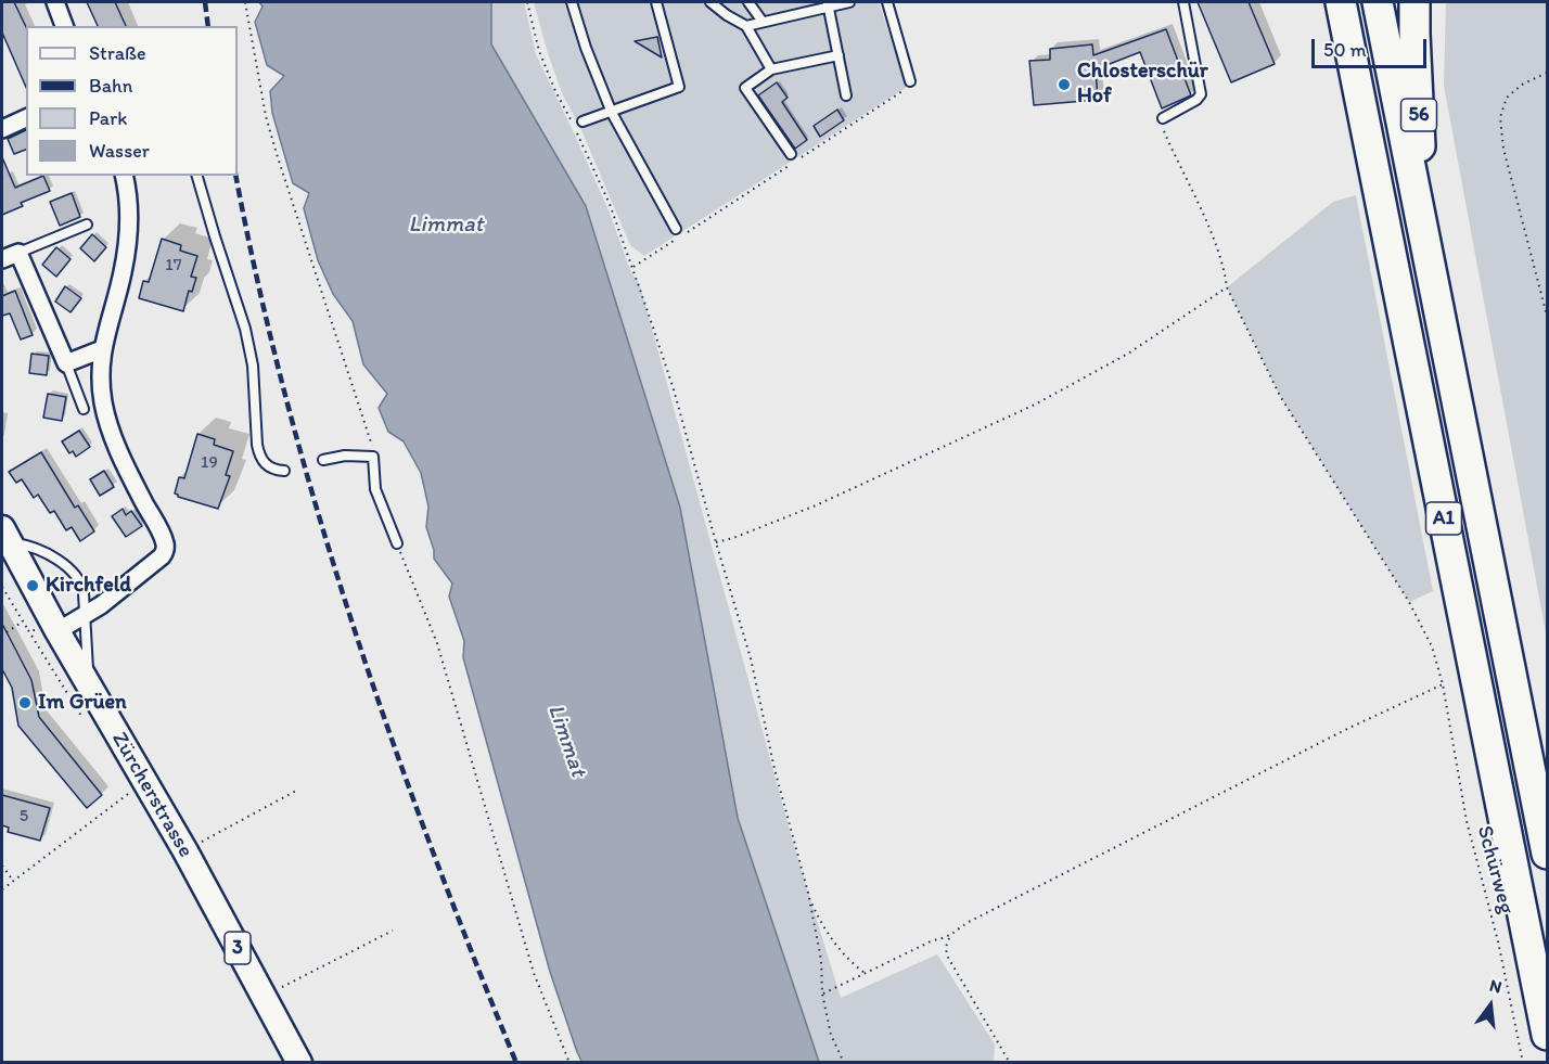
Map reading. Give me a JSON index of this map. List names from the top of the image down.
{
  "streets": {
    "highway": ["56", "A1"],
    "main road": ["Zürcherstrasse", "3"],
    "path": ["Schürweg"]
  },
  "crossings": [
    ["56", "A1"]
  ],
  "water": ["Limmat"],
  "places": ["Chlosterschür Hof", "Kirchfeld", "Im Grüen"],
  "house_numbers": ["17", "19", "5"],
  "legend": [
    "Straße",
    "Bahn",
    "Park",
    "Wasser"
  ],
  "scale_bar": "50 m",
  "north": "top"
}
